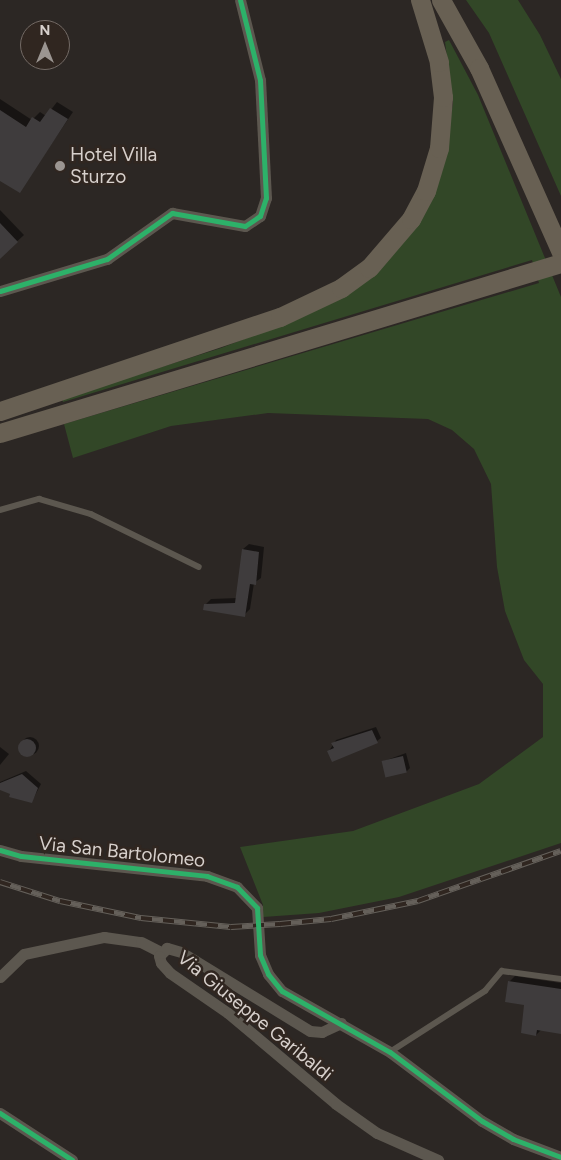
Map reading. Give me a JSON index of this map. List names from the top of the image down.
{
  "streets": {
    "street": ["Via San Bartolomeo", "Via Giuseppe Garibaldi"]
  },
  "crossings": [
    ["Via San Bartolomeo", "Via Giuseppe Garibaldi"]
  ],
  "places": ["Hotel Villa Sturzo"],
  "north": "top"
}
